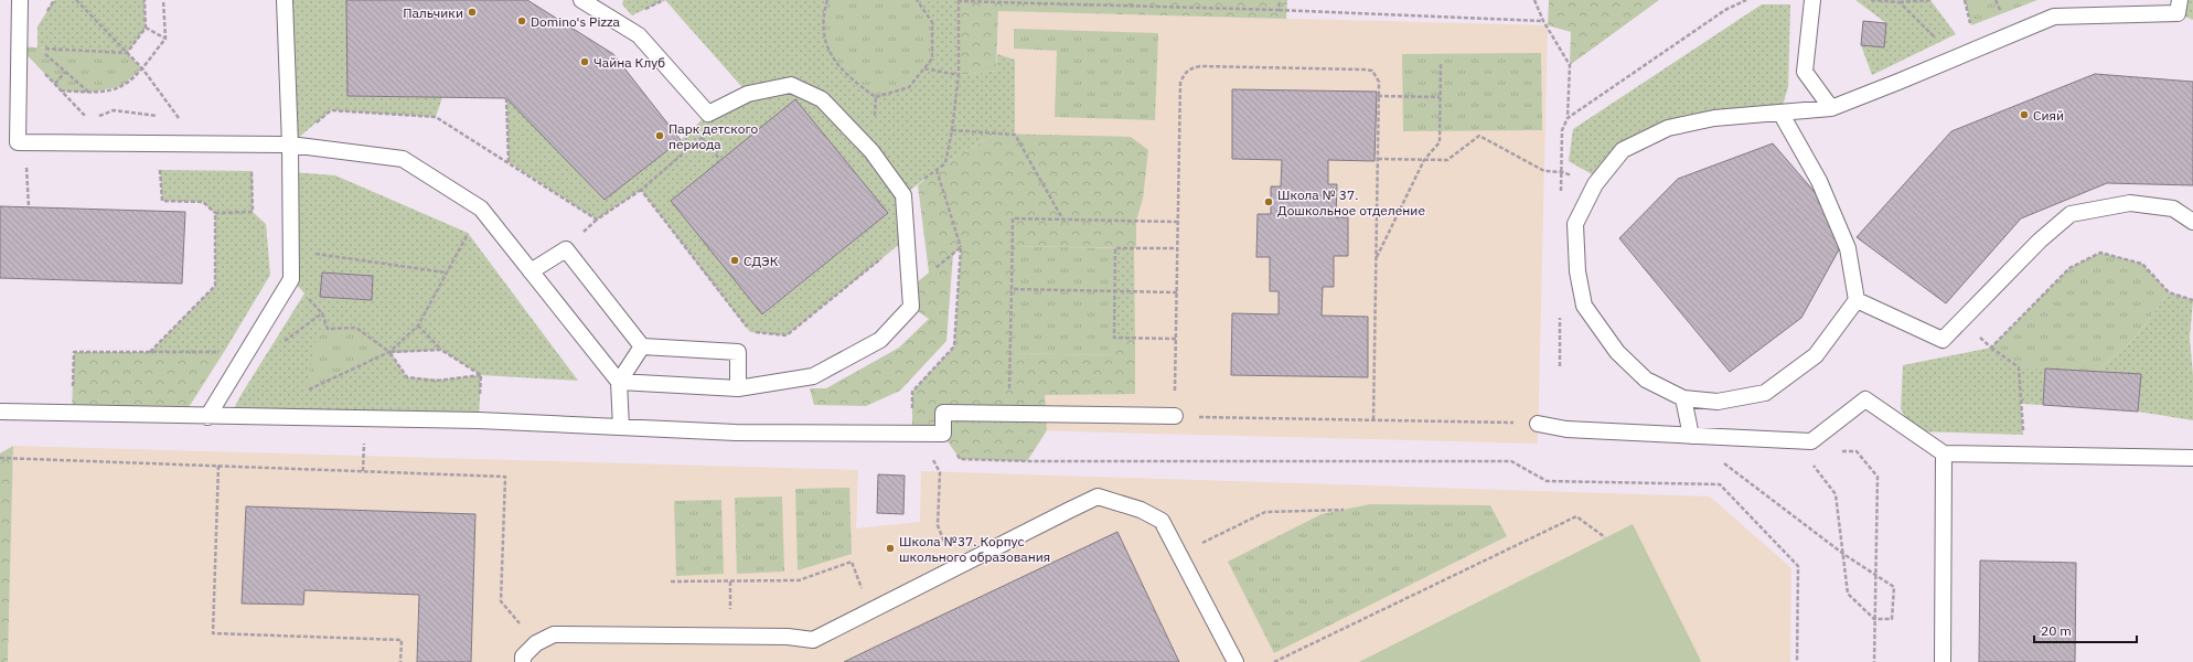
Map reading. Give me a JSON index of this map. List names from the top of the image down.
{
  "places": [
    "Пальчики",
    "Domino's Pizza",
    "Чайна Клуб",
    "Сияй",
    "Парк детского периода",
    "Школа № 37. Дошкольное отделение",
    "СДЭК",
    "Школа №37. Корпус школьного образования"
  ],
  "scale_bar": "20 m"
}
